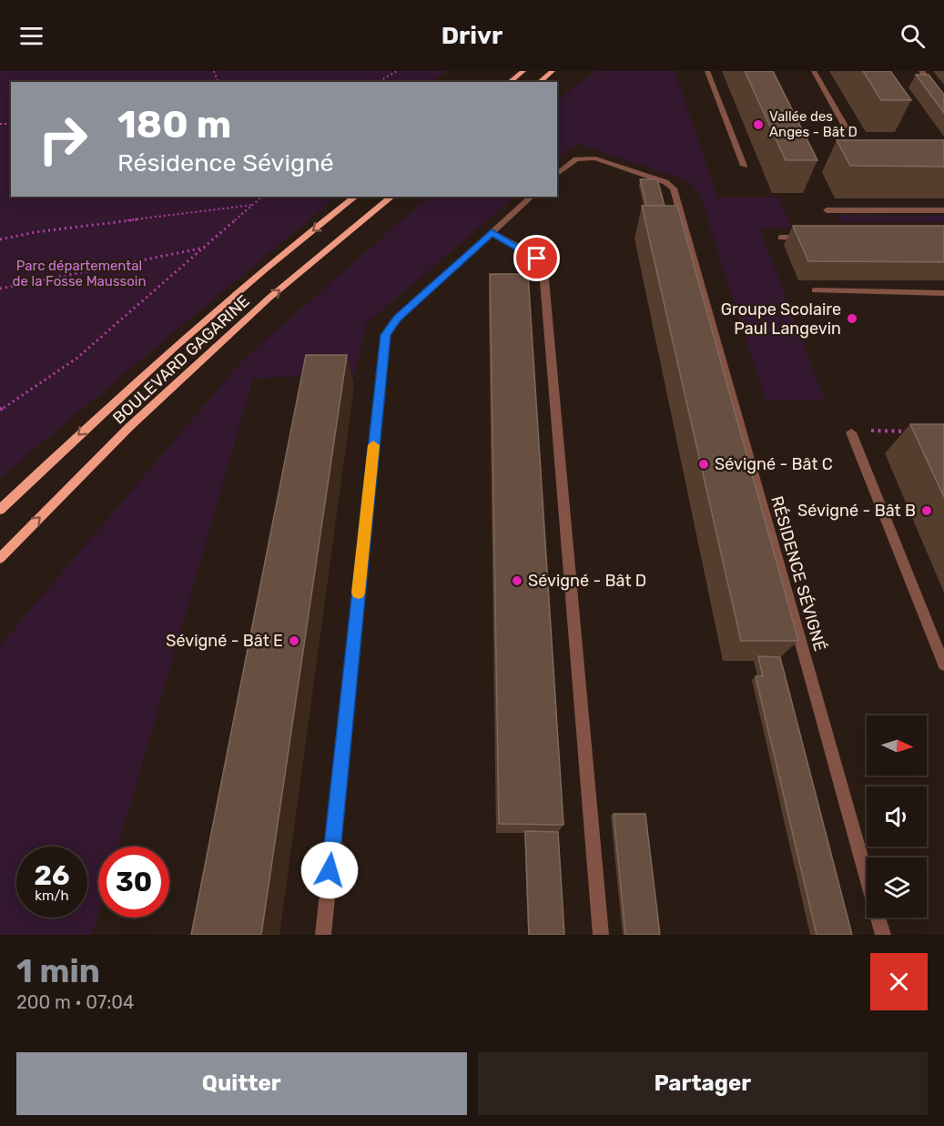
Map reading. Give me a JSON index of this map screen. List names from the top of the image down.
{
  "streets": {
    "main road": ["BOULEVARD GAGARINE"],
    "street": ["RÉSIDENCE SÉVIGNÉ"]
  },
  "parks": ["Parc départemental de la Fosse Maussoin"],
  "places": [
    "Vallée des Anges - Bât D",
    "Groupe Scolaire Paul Langevin",
    "Sévigné - Bât C",
    "Sévigné - Bât B",
    "Sévigné - Bât D",
    "Sévigné - Bât E"
  ],
  "north": "right",
  "page": {
    "header": "Drivr",
    "turn": ["180 m", "Résidence Sévigné"],
    "speed": "26 km/h",
    "limit": "30",
    "heading": ["1 min", "200 m · 07:04"],
    "buttons": ["Quitter", "Partager"]
  }
}
